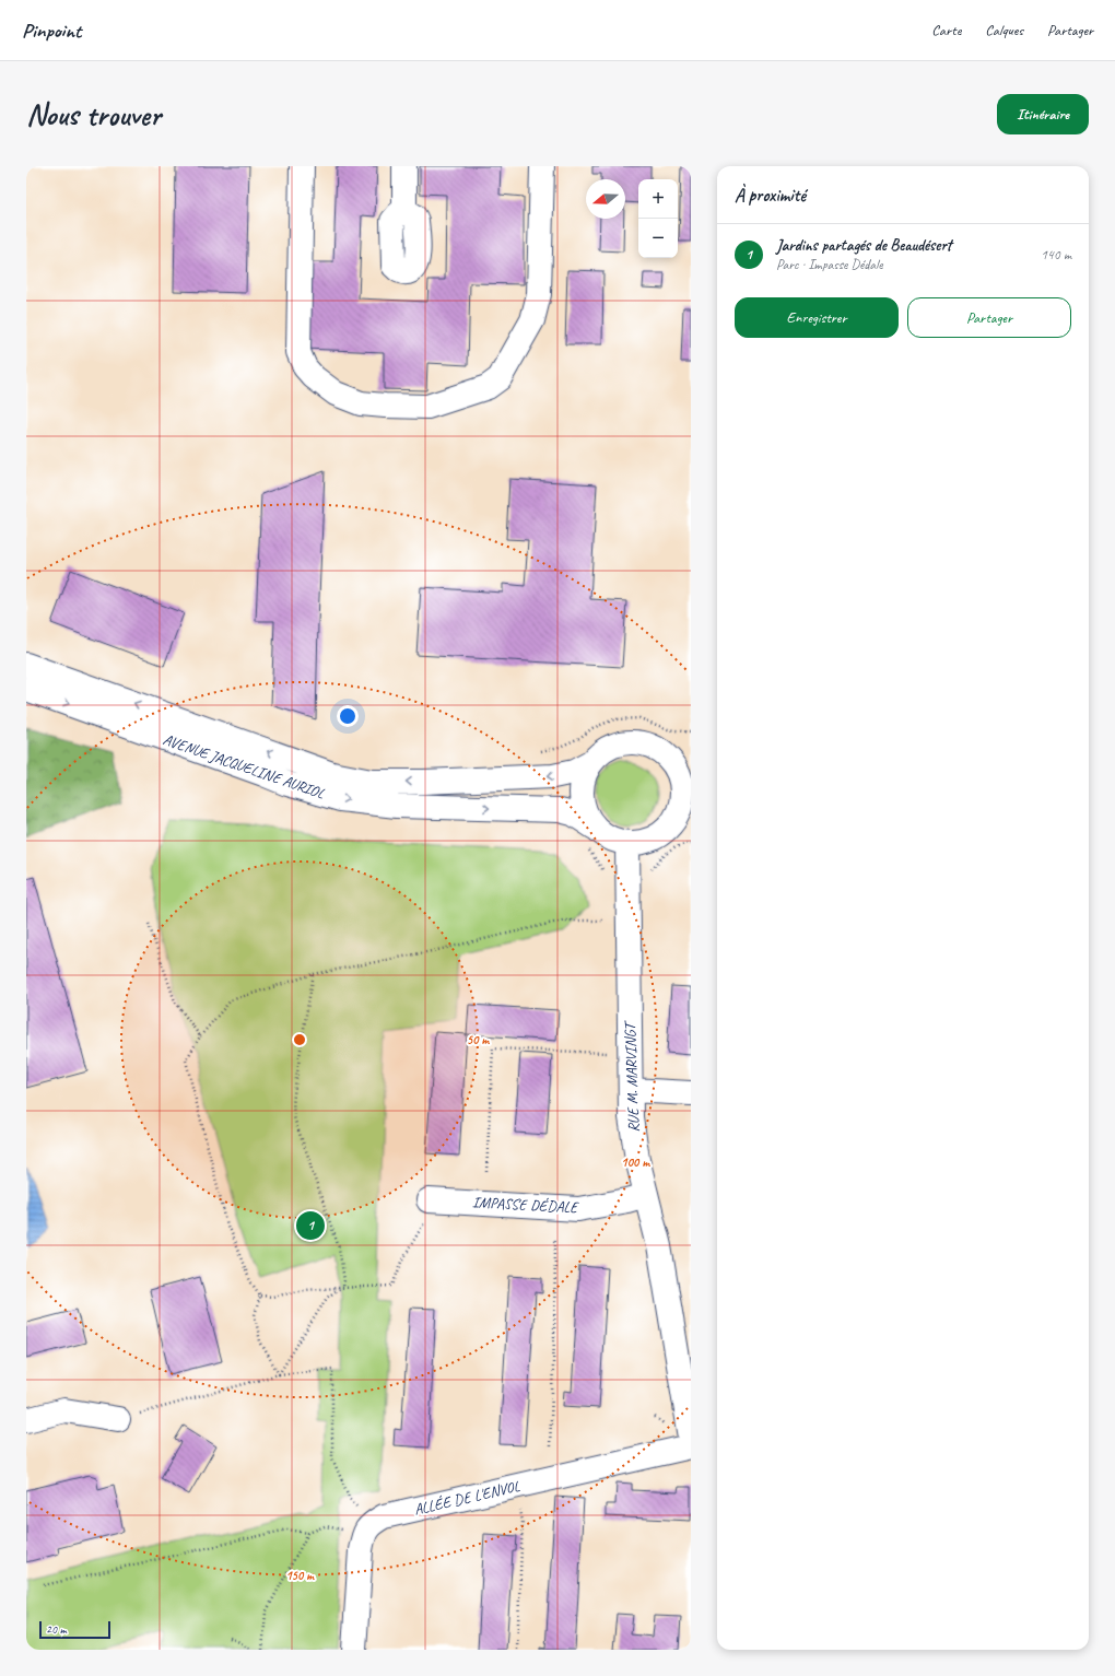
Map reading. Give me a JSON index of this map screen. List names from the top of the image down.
{
  "streets": {
    "street": [
      "AVENUE JACQUELINE AURIOL",
      "RUE M. MARVINGT",
      "IMPASSE DÉDALE",
      "ALLÉE DE L'ENVOL"
    ]
  },
  "crossings": [
    ["AVENUE JACQUELINE AURIOL", "RUE M. MARVINGT"],
    ["RUE M. MARVINGT", "IMPASSE DÉDALE"]
  ],
  "scale_bar": "20 m",
  "north": "left",
  "page": {
    "header": "Pinpoint",
    "nav": ["Carte", "Calques", "Partager"],
    "buttons": [
      "Itinéraire",
      ["Enregistrer", "Partager"]
    ],
    "title": "Nous trouver",
    "heading": "À proximité",
    "map_buttons": ["+", "−"],
    "list": [
      {
        "mark": "1",
        "name": "Jardins partagés de Beaudésert",
        "note": "Parc · Impasse Dédale",
        "value": "140 m"
      }
    ],
    "pins": "1",
    "scale": "20 m"
  },
  "rings": ["50 m", "100 m", "150 m"]
}
